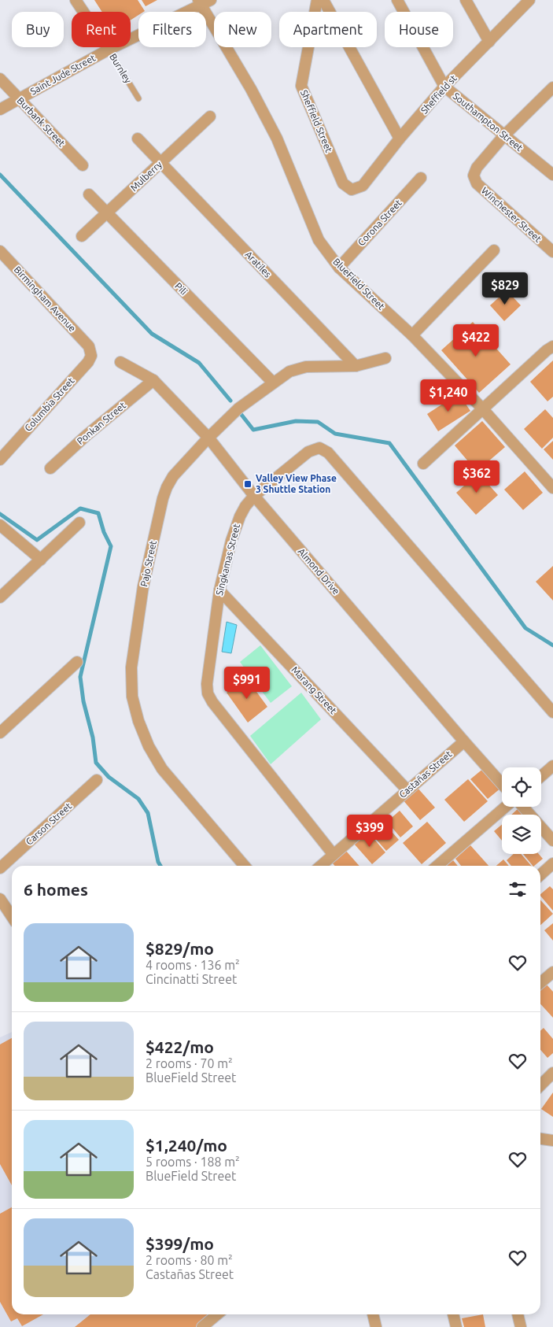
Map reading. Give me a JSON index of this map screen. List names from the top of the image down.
{
  "streets": {
    "street": [
      "Burnley",
      "Saint Jude Street",
      "Sheffield st",
      "Sheffield Street",
      "Burbank Street",
      "Southampton Street",
      "Mulberry",
      "Winchester Street",
      "Corona Street",
      "Aratiles",
      "BlueField Street",
      "Pili",
      "Birmingham Avenue",
      "Columbia Street",
      "Ponkan Street",
      "Singkamas Street",
      "Pajo Street",
      "Almond Drive",
      "Marang Street",
      "Castañas Street",
      "Carson Street"
    ]
  },
  "crossings": [
    ["Burnley", "Saint Jude Street"],
    ["Saint Jude Street", "Burbank Street"],
    ["Saint Jude Street", "BlueField Street"],
    ["Sheffield st", "Sheffield Street"],
    ["Sheffield st", "Southampton Street"],
    ["Southampton Street", "Winchester Street"],
    ["Mulberry", "Aratiles"],
    ["Mulberry", "Pili"],
    ["Corona Street", "BlueField Street"],
    ["Aratiles", "Pajo Street"],
    ["Pili", "Pajo Street"],
    ["Birmingham Avenue", "Columbia Street"],
    ["Ponkan Street", "Almond Drive"],
    ["Singkamas Street", "Almond Drive"],
    ["Singkamas Street", "Marang Street"],
    ["Singkamas Street", "Castañas Street"],
    ["Pajo Street", "Almond Drive"],
    ["Almond Drive", "Castañas Street"],
    ["Marang Street", "Castañas Street"]
  ],
  "places": {
    "transit": ["Valley View Phase 3 Shuttle Station"]
  },
  "page": {
    "chip": [
      "Buy",
      "Rent",
      "Filters",
      "New",
      "Apartment",
      "House"
    ],
    "price": [
      "$829",
      "$422",
      "$1,240",
      "$362",
      "$991",
      "$399"
    ],
    "heading": "6 homes",
    "list": [
      {
        "name": "$829/mo",
        "note": "4 rooms · 136 m² · Cincinatti Street"
      },
      {
        "name": "$422/mo",
        "note": "2 rooms · 70 m² · BlueField Street"
      },
      {
        "name": "$1,240/mo",
        "note": "5 rooms · 188 m² · BlueField Street"
      },
      {
        "name": "$399/mo",
        "note": "2 rooms · 80 m² · Castañas Street"
      }
    ]
  }
}
